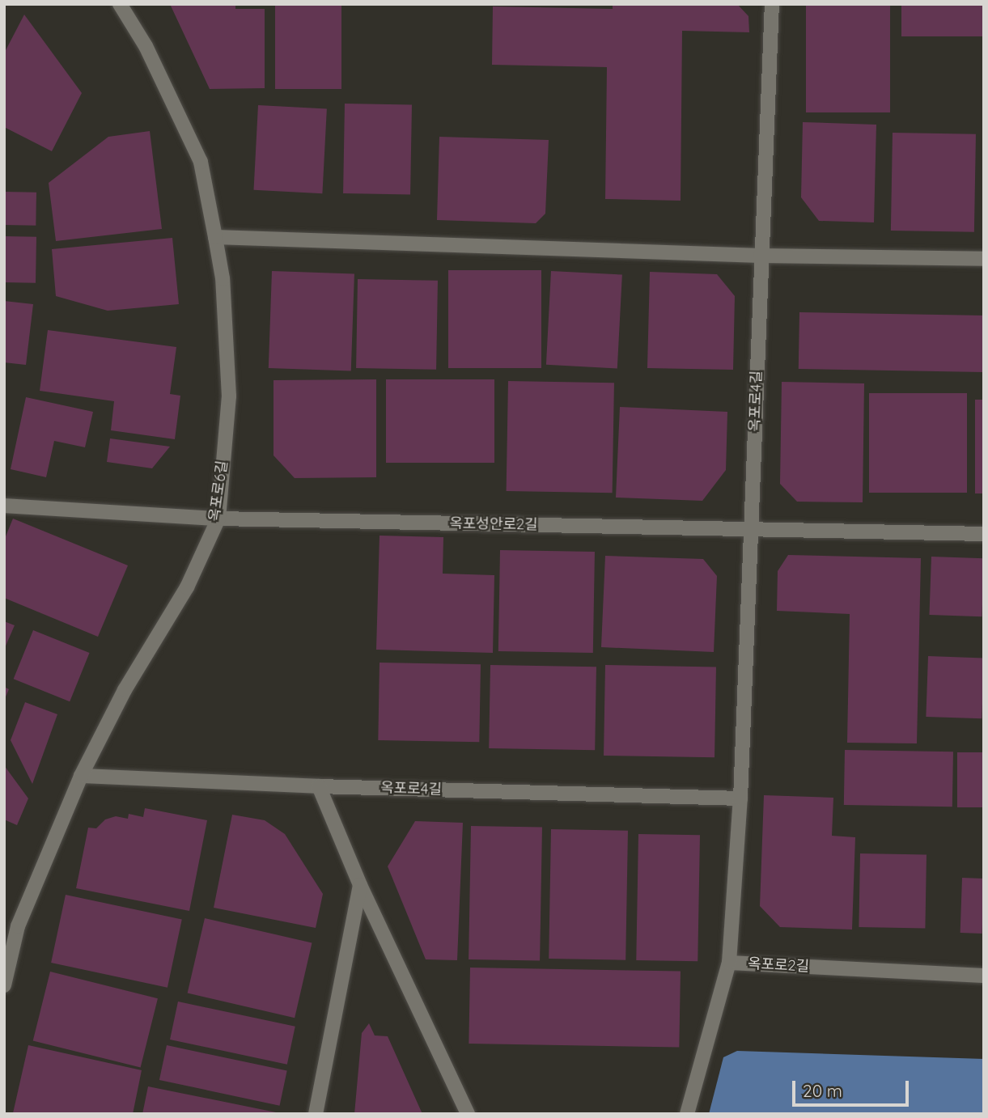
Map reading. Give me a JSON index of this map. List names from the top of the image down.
{
  "streets": {
    "street": [
      "옥포로4길",
      "옥포로6길",
      "옥포성안로2길",
      "옥포로2길"
    ]
  },
  "crossings": [
    ["옥포로4길", "옥포로6길"],
    ["옥포로4길", "옥포성안로2길"],
    ["옥포로4길", "옥포로2길"],
    ["옥포로6길", "옥포성안로2길"]
  ],
  "scale_bar": "20 m"
}
